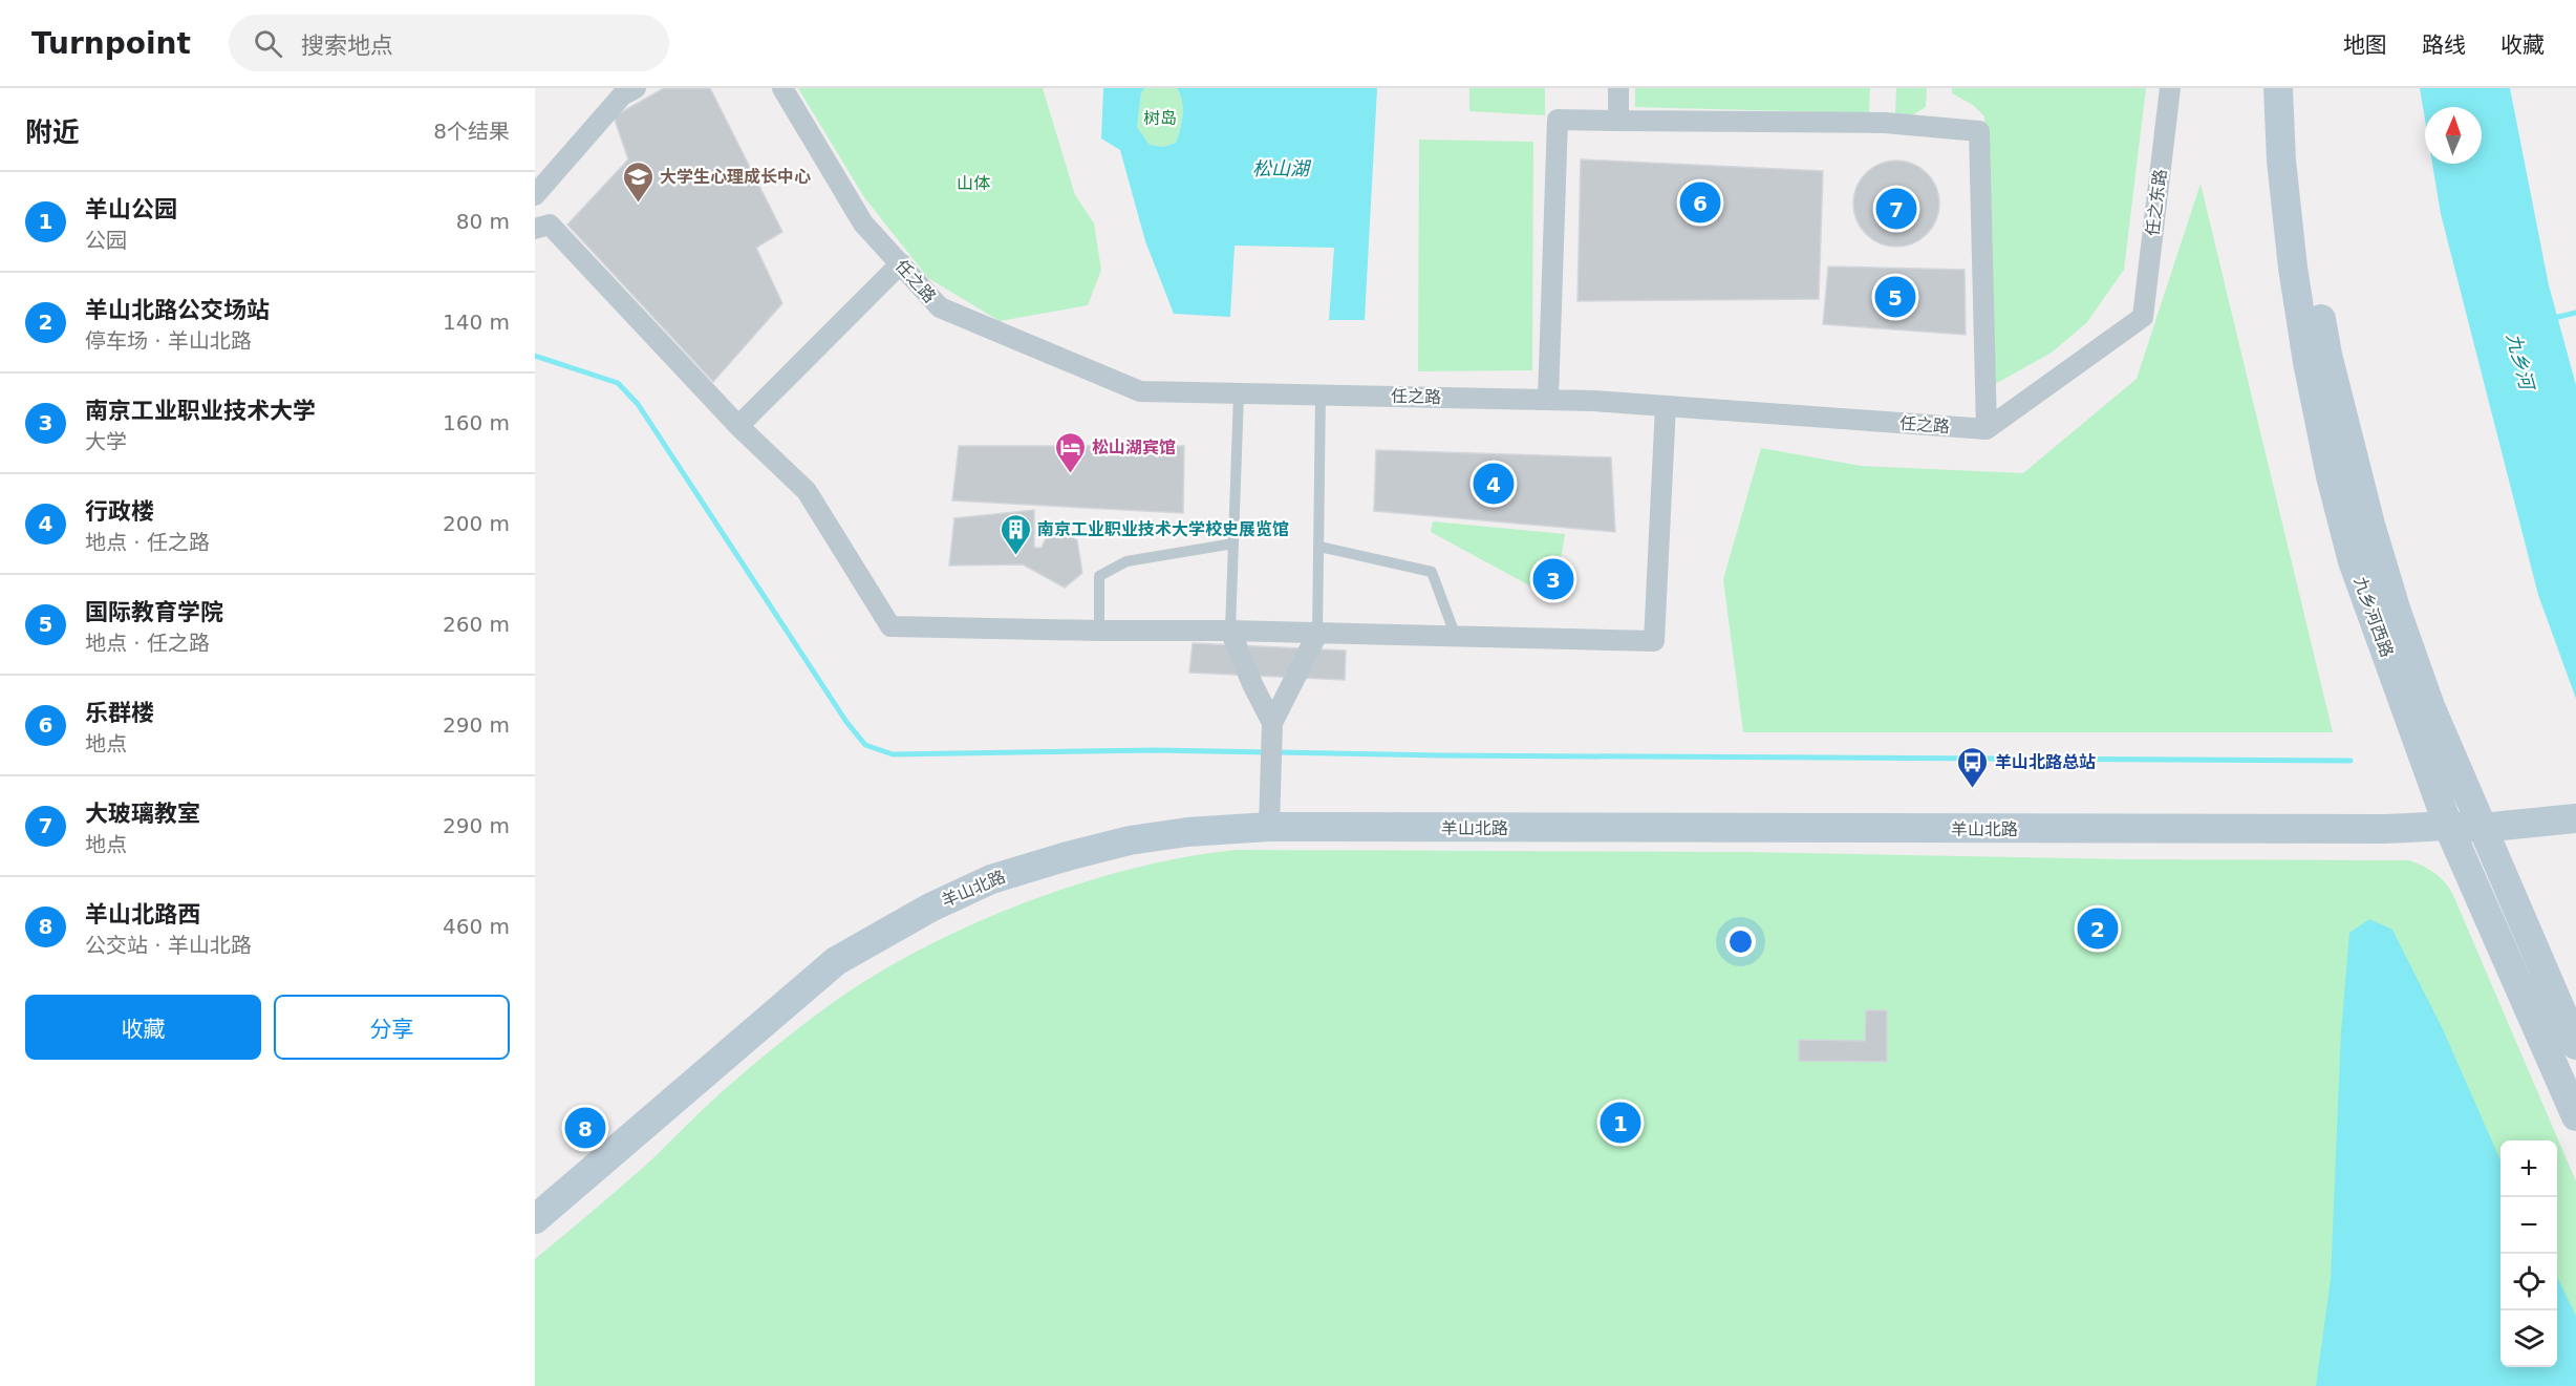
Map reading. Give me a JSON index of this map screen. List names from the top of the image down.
{
  "streets": {
    "street": [
      "任之东路",
      "任之路",
      "九乡河西路",
      "羊山北路"
    ]
  },
  "crossings": [
    ["任之东路", "任之路"],
    ["九乡河西路", "羊山北路"]
  ],
  "water": ["松山湖", "九乡河"],
  "parks": ["树岛", "山体"],
  "places": {
    "school or university": ["大学生心理成长中心"],
    "hotel": ["松山湖宾馆"],
    "building": ["南京工业职业技术大学校史展览馆"],
    "bus stop": ["羊山北路总站"]
  },
  "north": "top",
  "page": {
    "header": "Turnpoint",
    "search": "搜索地点",
    "nav": ["地图", "路线", "收藏"],
    "heading": ["附近", "8个结果"],
    "list": [
      {
        "mark": "1",
        "name": "羊山公园",
        "note": "公园",
        "value": "80 m"
      },
      {
        "mark": "2",
        "name": "羊山北路公交场站",
        "note": "停车场 · 羊山北路",
        "value": "140 m"
      },
      {
        "mark": "3",
        "name": "南京工业职业技术大学",
        "note": "大学",
        "value": "160 m"
      },
      {
        "mark": "4",
        "name": "行政楼",
        "note": "地点 · 任之路",
        "value": "200 m"
      },
      {
        "mark": "5",
        "name": "国际教育学院",
        "note": "地点 · 任之路",
        "value": "260 m"
      },
      {
        "mark": "6",
        "name": "乐群楼",
        "note": "地点",
        "value": "290 m"
      },
      {
        "mark": "7",
        "name": "大玻璃教室",
        "note": "地点",
        "value": "290 m"
      },
      {
        "mark": "8",
        "name": "羊山北路西",
        "note": "公交站 · 羊山北路",
        "value": "460 m"
      }
    ],
    "pins": [
      "6",
      "7",
      "5",
      "4",
      "3",
      "2",
      "1",
      "8"
    ],
    "buttons": ["收藏", "分享"],
    "map_buttons": ["+", "−"]
  }
}
